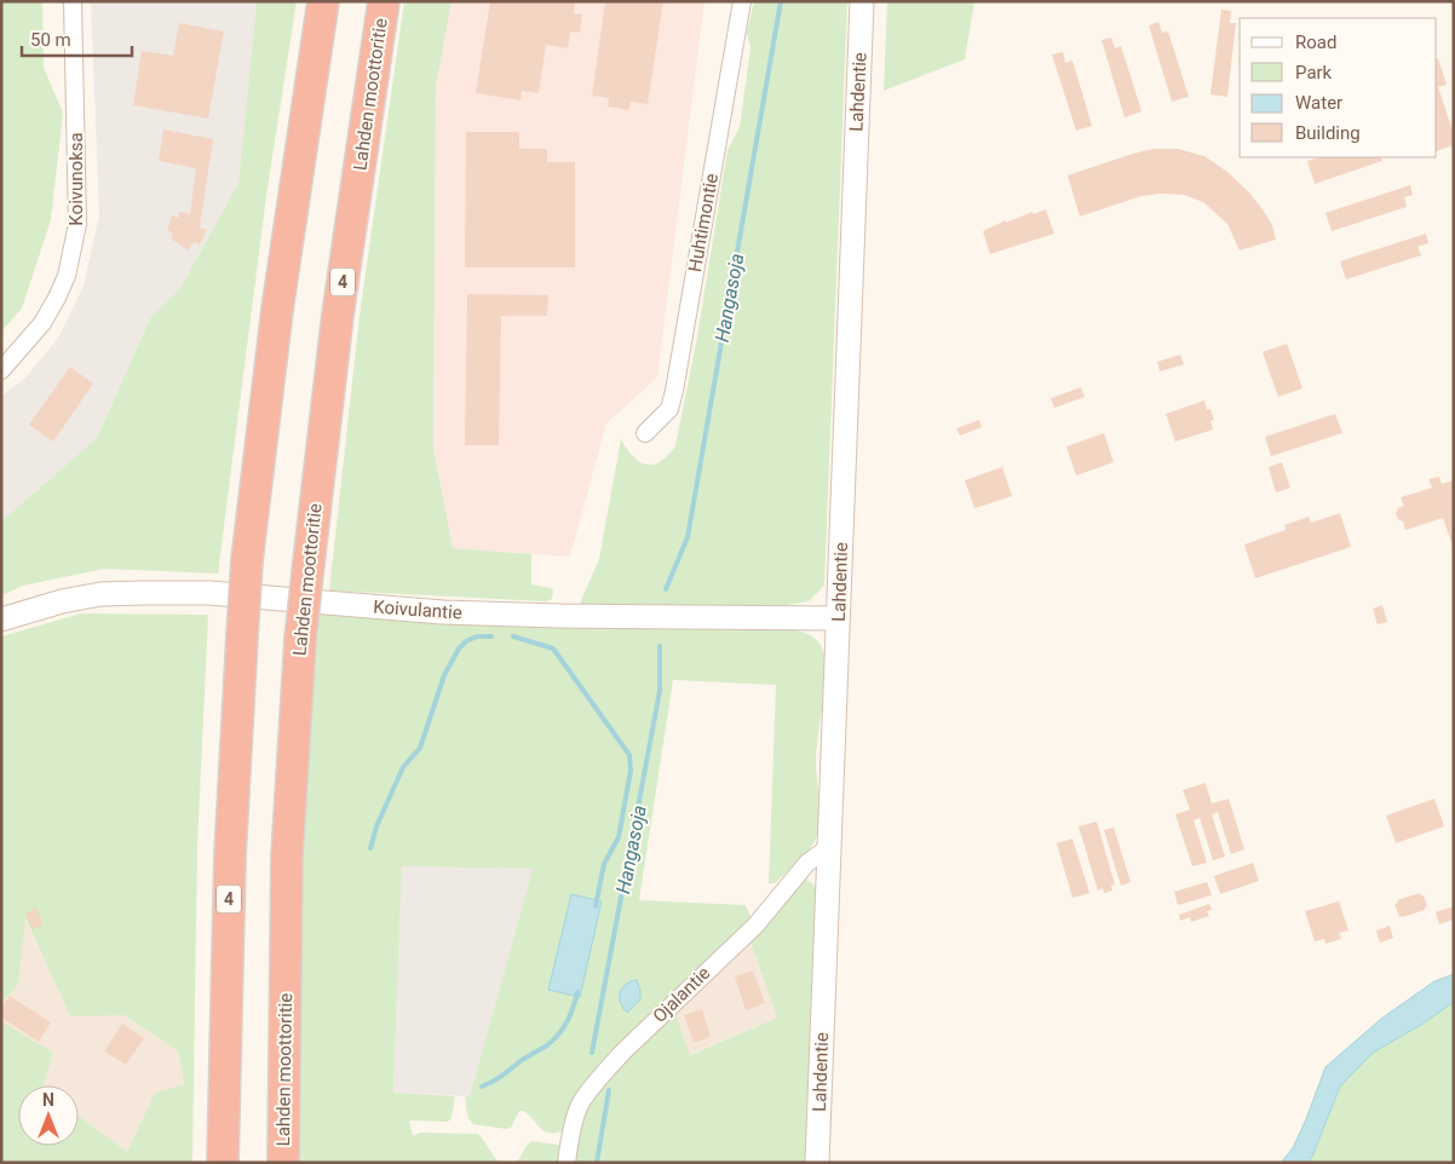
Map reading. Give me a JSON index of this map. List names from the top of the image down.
{
  "streets": {
    "highway": ["Lahden moottoritie", "4"],
    "main road": ["Lahdentie", "Koivulantie"],
    "street": ["Koivunoksa", "Huhtimontie", "Ojalantie"]
  },
  "crossings": [
    ["Lahdentie", "Koivulantie"],
    ["Lahdentie", "Ojalantie"]
  ],
  "water": ["Hangasoja"],
  "legend": [
    "Road",
    "Park",
    "Water",
    "Building"
  ],
  "scale_bar": "50 m",
  "north": "top"
}
